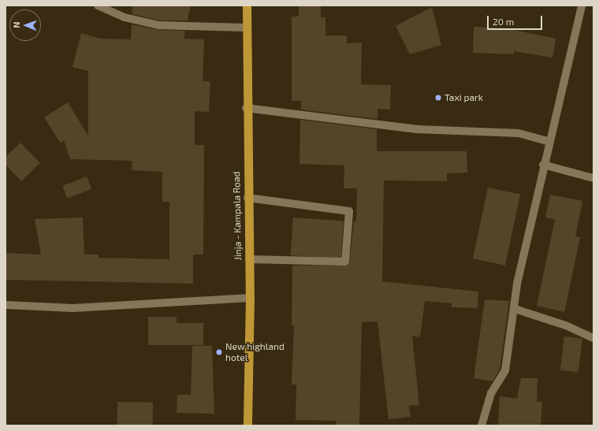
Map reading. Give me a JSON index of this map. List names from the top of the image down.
{
  "streets": {
    "highway": ["Jinja - Kampala Road"]
  },
  "places": ["Taxi park", "New highland hotel"],
  "scale_bar": "20 m",
  "north": "left"
}
